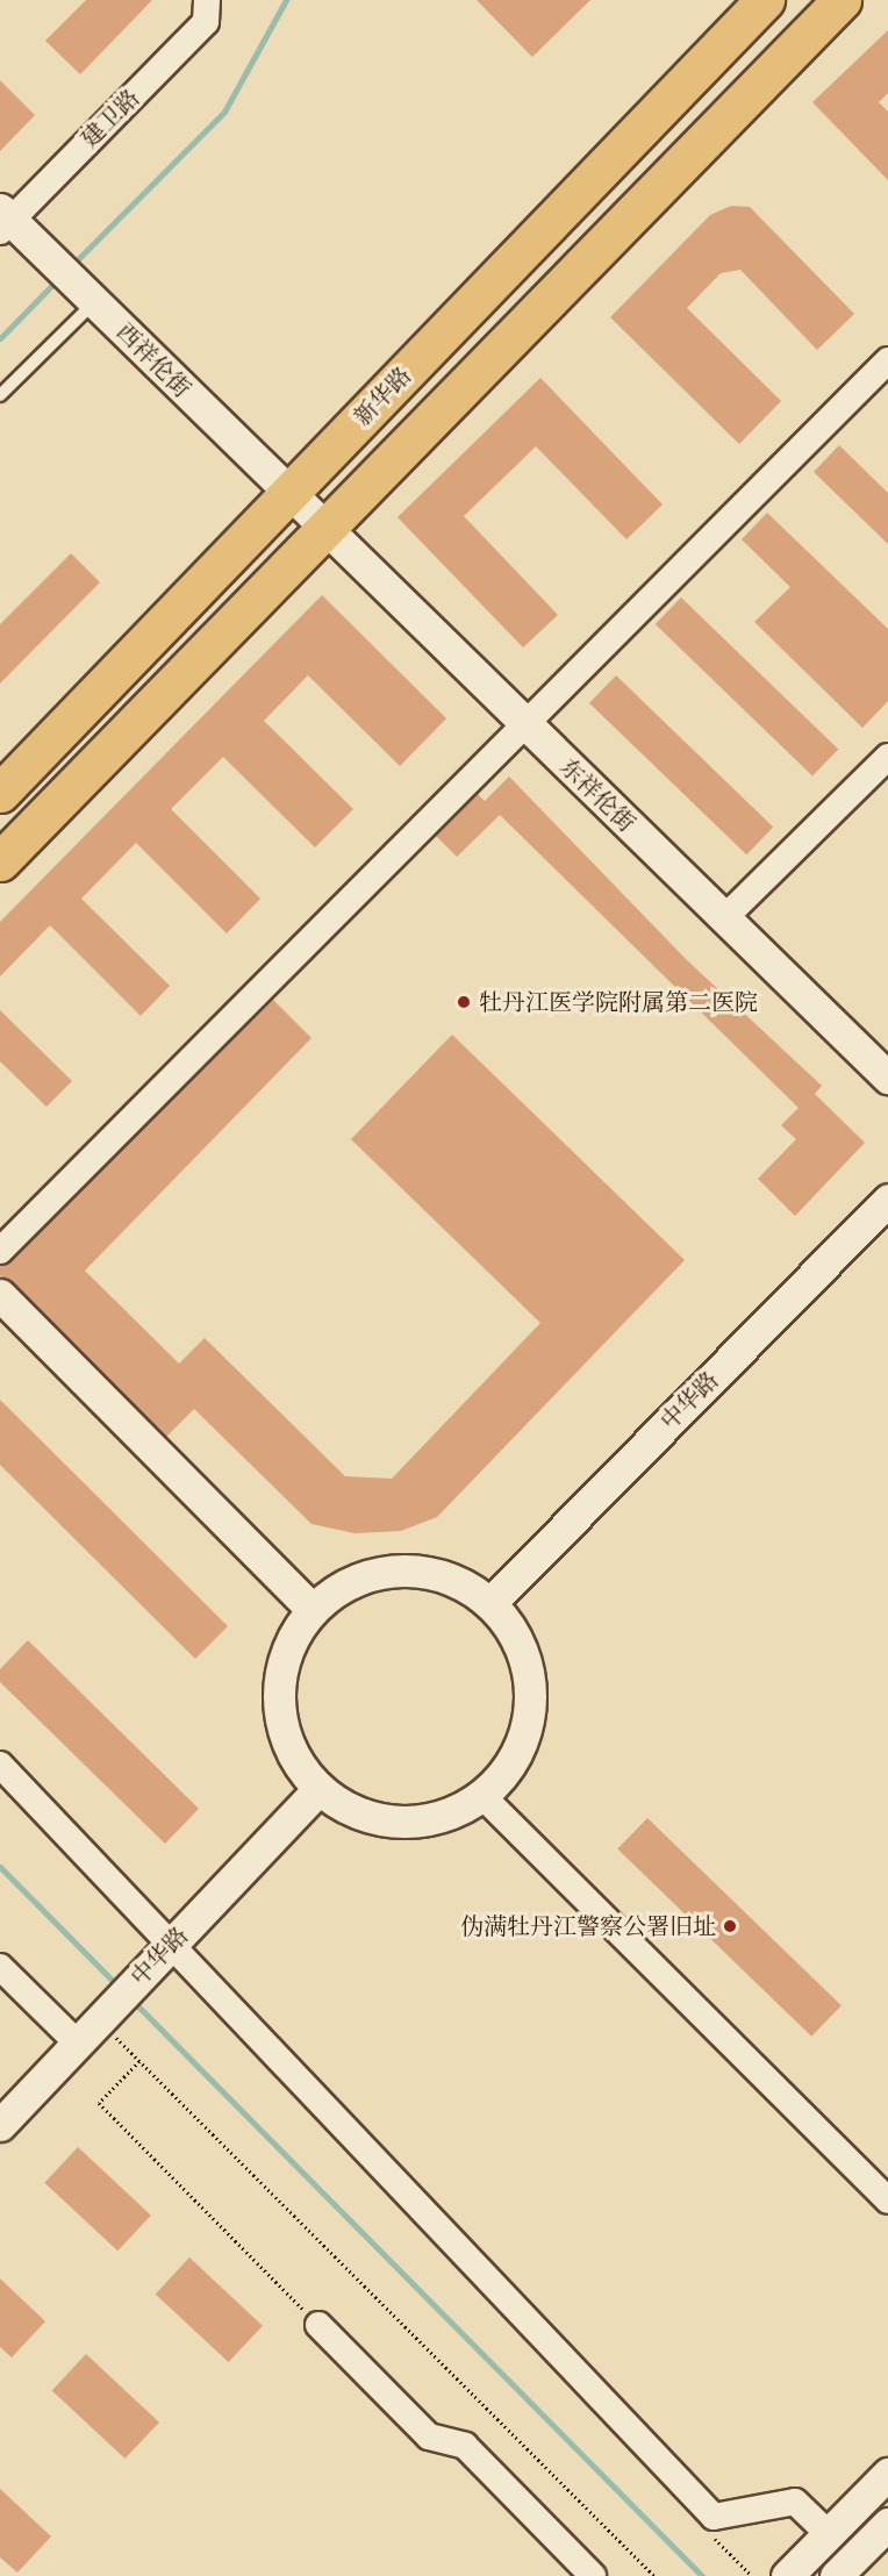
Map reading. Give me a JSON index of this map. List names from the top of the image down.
{
  "streets": {
    "main road": ["新华路"],
    "street": [
      "建卫路",
      "西祥伦街",
      "东祥伦街",
      "中华路"
    ]
  },
  "crossings": [
    ["建卫路", "西祥伦街"],
    ["西祥伦街", "新华路"],
    ["西祥伦街", "东祥伦街"],
    ["新华路", "东祥伦街"]
  ],
  "places": ["牡丹江医学院附属第二医院", "伪满牡丹江警察公署旧址"]
}
